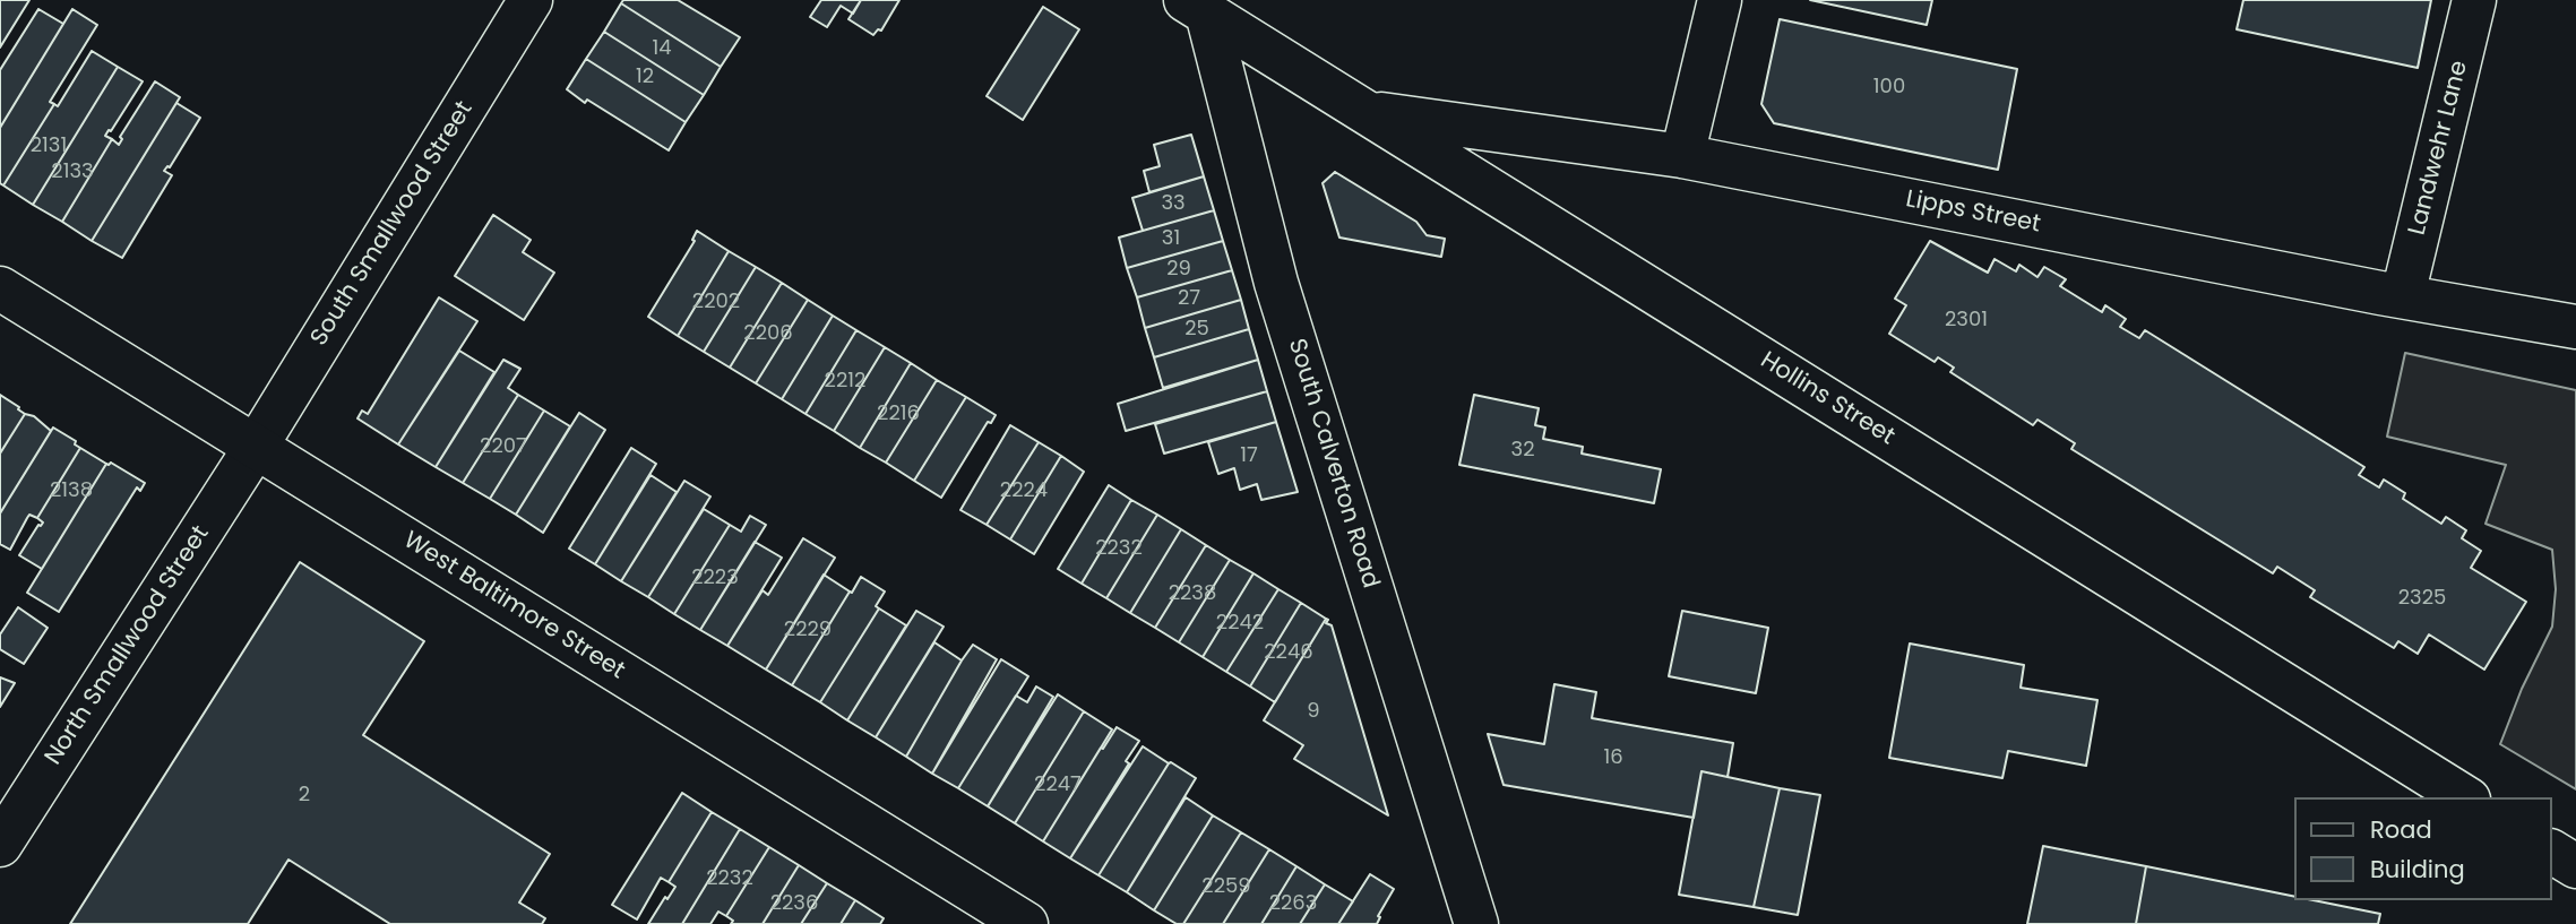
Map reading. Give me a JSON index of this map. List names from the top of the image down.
{
  "streets": {
    "street": [
      "Landwehr Lane",
      "Lipps Street",
      "South Smallwood Street",
      "Hollins Street",
      "South Calverton Road",
      "West Baltimore Street",
      "North Smallwood Street"
    ]
  },
  "crossings": [
    ["Landwehr Lane", "Lipps Street"],
    ["Lipps Street", "Hollins Street"],
    ["South Smallwood Street", "West Baltimore Street"],
    ["South Smallwood Street", "North Smallwood Street"],
    ["Hollins Street", "South Calverton Road"],
    ["West Baltimore Street", "North Smallwood Street"]
  ],
  "house_numbers": [
    "14",
    "12",
    "100",
    "2131",
    "2133",
    "33",
    "31",
    "29",
    "27",
    "2202",
    "2301",
    "25",
    "2206",
    "2212",
    "2216",
    "2207",
    "32",
    "17",
    "2138",
    "2224",
    "2232",
    "2223",
    "2238",
    "2325",
    "2242",
    "2229",
    "2246",
    "9",
    "16",
    "2247",
    "2",
    "2232",
    "2259",
    "2236",
    "2263"
  ],
  "legend": ["Road", "Building"]
}
